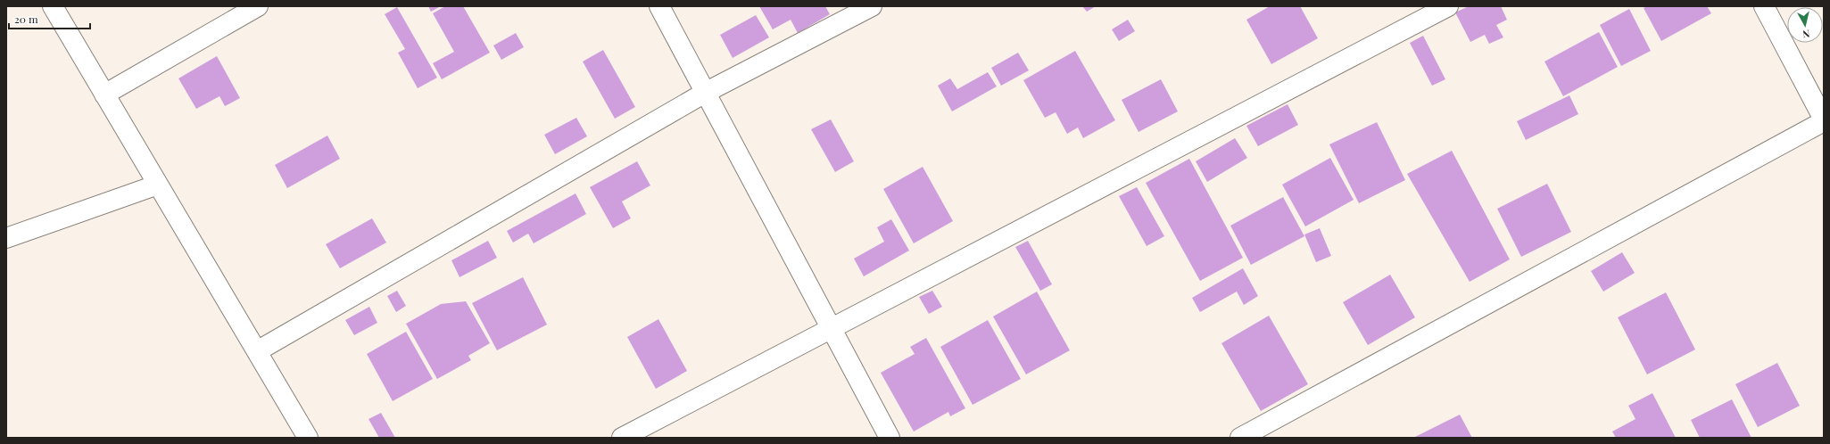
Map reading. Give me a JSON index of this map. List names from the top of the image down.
{
  "scale_bar": "20 m",
  "north": "bottom"
}
